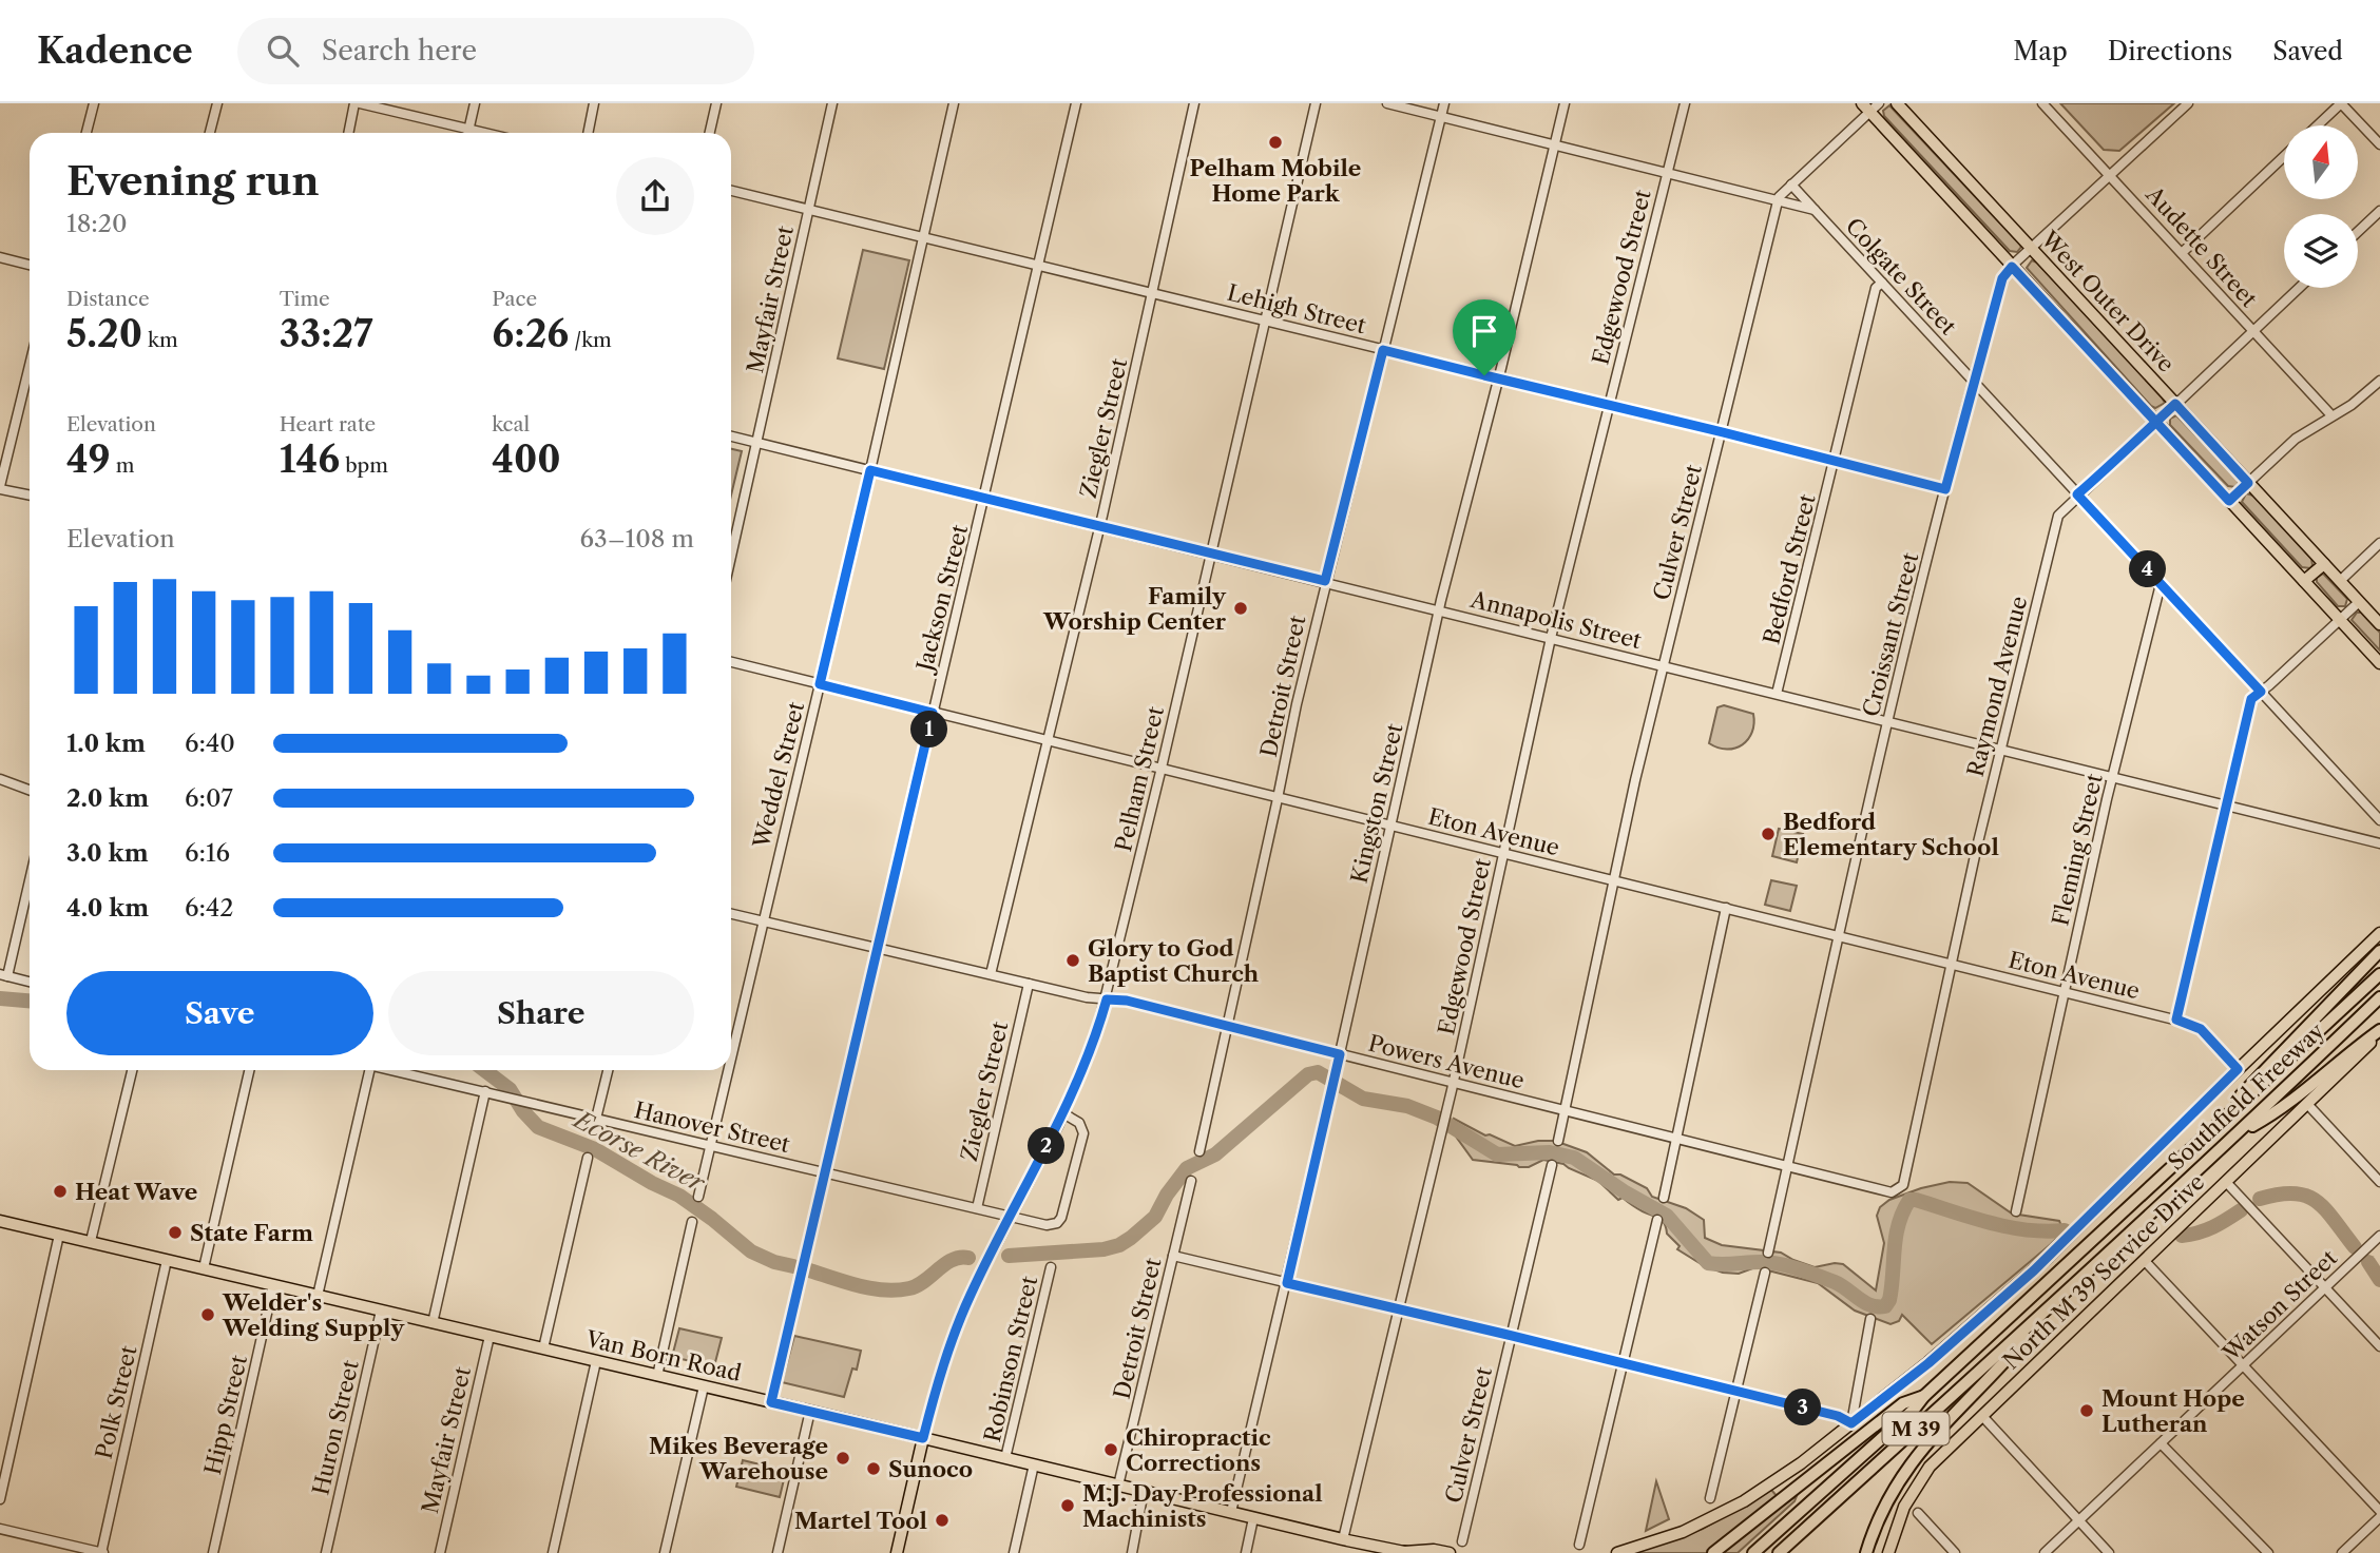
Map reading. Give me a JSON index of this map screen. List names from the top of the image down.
{
  "streets": {
    "highway": ["Southfield Freeway", "M 39"],
    "main road": ["West Outer Drive", "North M 39 Service Drive", "Van Born Road"],
    "street": [
      "Audette Street",
      "Colgate Street",
      "Edgewood Street",
      "Mayfair Street",
      "Lehigh Street",
      "Ziegler Street",
      "Culver Street",
      "Bedford Street",
      "Jackson Street",
      "Annapolis Street",
      "Croissant Street",
      "Detroit Street",
      "Raymond Avenue",
      "Weddel Street",
      "Pelham Street",
      "Kingston Street",
      "Eton Avenue",
      "Fleming Street",
      "Powers Avenue",
      "Hanover Street",
      "Watson Street",
      "Robinson Street",
      "Polk Street",
      "Hipp Street",
      "Huron Street"
    ]
  },
  "crossings": [
    ["Audette Street", "Croissant Street"],
    ["Colgate Street", "Edgewood Street"],
    ["Colgate Street", "Culver Street"],
    ["Colgate Street", "Bedford Street"],
    ["Colgate Street", "Croissant Street"],
    ["Colgate Street", "Detroit Street"],
    ["Colgate Street", "Raymond Avenue"],
    ["Colgate Street", "Kingston Street"],
    ["Colgate Street", "Fleming Street"],
    ["Edgewood Street", "Lehigh Street"],
    ["Edgewood Street", "Annapolis Street"],
    ["Edgewood Street", "Eton Avenue"],
    ["Edgewood Street", "Powers Avenue"],
    ["Edgewood Street", "Van Born Road"],
    ["Mayfair Street", "Lehigh Street"],
    ["Mayfair Street", "Annapolis Street"],
    ["Mayfair Street", "Van Born Road"],
    ["West Outer Drive", "Culver Street"],
    ["West Outer Drive", "Croissant Street"],
    ["West Outer Drive", "Raymond Avenue"],
    ["Lehigh Street", "Ziegler Street"],
    ["Lehigh Street", "Culver Street"],
    ["Lehigh Street", "Bedford Street"],
    ["Lehigh Street", "Jackson Street"],
    ["Lehigh Street", "Croissant Street"],
    ["Lehigh Street", "Detroit Street"],
    ["Lehigh Street", "Weddel Street"],
    ["Lehigh Street", "Pelham Street"],
    ["Lehigh Street", "Kingston Street"],
    ["Ziegler Street", "Annapolis Street"],
    ["Ziegler Street", "Eton Avenue"],
    ["Ziegler Street", "Powers Avenue"],
    ["Ziegler Street", "Hanover Street"],
    ["Culver Street", "Annapolis Street"],
    ["Culver Street", "Eton Avenue"],
    ["Culver Street", "Powers Avenue"],
    ["Bedford Street", "Annapolis Street"],
    ["Jackson Street", "Annapolis Street"],
    ["Jackson Street", "Eton Avenue"],
    ["Jackson Street", "Powers Avenue"],
    ["Jackson Street", "Hanover Street"],
    ["Jackson Street", "Van Born Road"],
    ["Annapolis Street", "Croissant Street"],
    ["Annapolis Street", "Detroit Street"],
    ["Annapolis Street", "Raymond Avenue"],
    ["Annapolis Street", "Weddel Street"],
    ["Annapolis Street", "Pelham Street"],
    ["Annapolis Street", "Kingston Street"],
    ["Annapolis Street", "Fleming Street"],
    ["Croissant Street", "Eton Avenue"],
    ["Croissant Street", "Powers Avenue"],
    ["Detroit Street", "Eton Avenue"],
    ["Detroit Street", "Powers Avenue"],
    ["Detroit Street", "Van Born Road"],
    ["Raymond Avenue", "Eton Avenue"],
    ["Raymond Avenue", "Powers Avenue"],
    ["Weddel Street", "Eton Avenue"],
    ["Weddel Street", "Powers Avenue"],
    ["Weddel Street", "Hanover Street"],
    ["Pelham Street", "Eton Avenue"],
    ["Pelham Street", "Powers Avenue"],
    ["Pelham Street", "Hanover Street"],
    ["Pelham Street", "Van Born Road"],
    ["Kingston Street", "Eton Avenue"],
    ["Kingston Street", "Powers Avenue"],
    ["Kingston Street", "Van Born Road"],
    ["Eton Avenue", "Fleming Street"],
    ["Van Born Road", "Robinson Street"],
    ["Van Born Road", "Polk Street"],
    ["Van Born Road", "Hipp Street"],
    ["Van Born Road", "Huron Street"]
  ],
  "water": ["Ecorse River"],
  "places": [
    "Pelham Mobile Home Park",
    "Family Worship Center",
    "Bedford Elementary School",
    "Glory to God Baptist Church",
    "Heat Wave",
    "State Farm",
    "Welder's Welding Supply",
    "Mount Hope Lutheran",
    "Chiropractic Corrections",
    "Mikes Beverage Warehouse",
    "Sunoco",
    "M.J. Day Professional Machinists",
    "Martel Tool"
  ],
  "north": "top",
  "page": {
    "header": "Kadence",
    "search": "Search here",
    "nav": ["Map", "Directions", "Saved"],
    "heading": ["Evening run", "18:20"],
    "stats": [
      ["Distance", "5.20 km"],
      ["Time", "33:27"],
      ["Pace", "6:26 /km"],
      ["Elevation", "49 m"],
      ["Heart rate", "146 bpm"],
      ["kcal", "400"]
    ],
    "chart": ["Elevation", "63–108 m"],
    "pins": [
      "4",
      "1",
      "2",
      "3"
    ],
    "list": [
      {
        "name": "1.0 km",
        "note": "6:40"
      },
      {
        "name": "2.0 km",
        "note": "6:07"
      },
      {
        "name": "3.0 km",
        "note": "6:16"
      },
      {
        "name": "4.0 km",
        "note": "6:42"
      }
    ],
    "buttons": ["Save", "Share"]
  }
}
